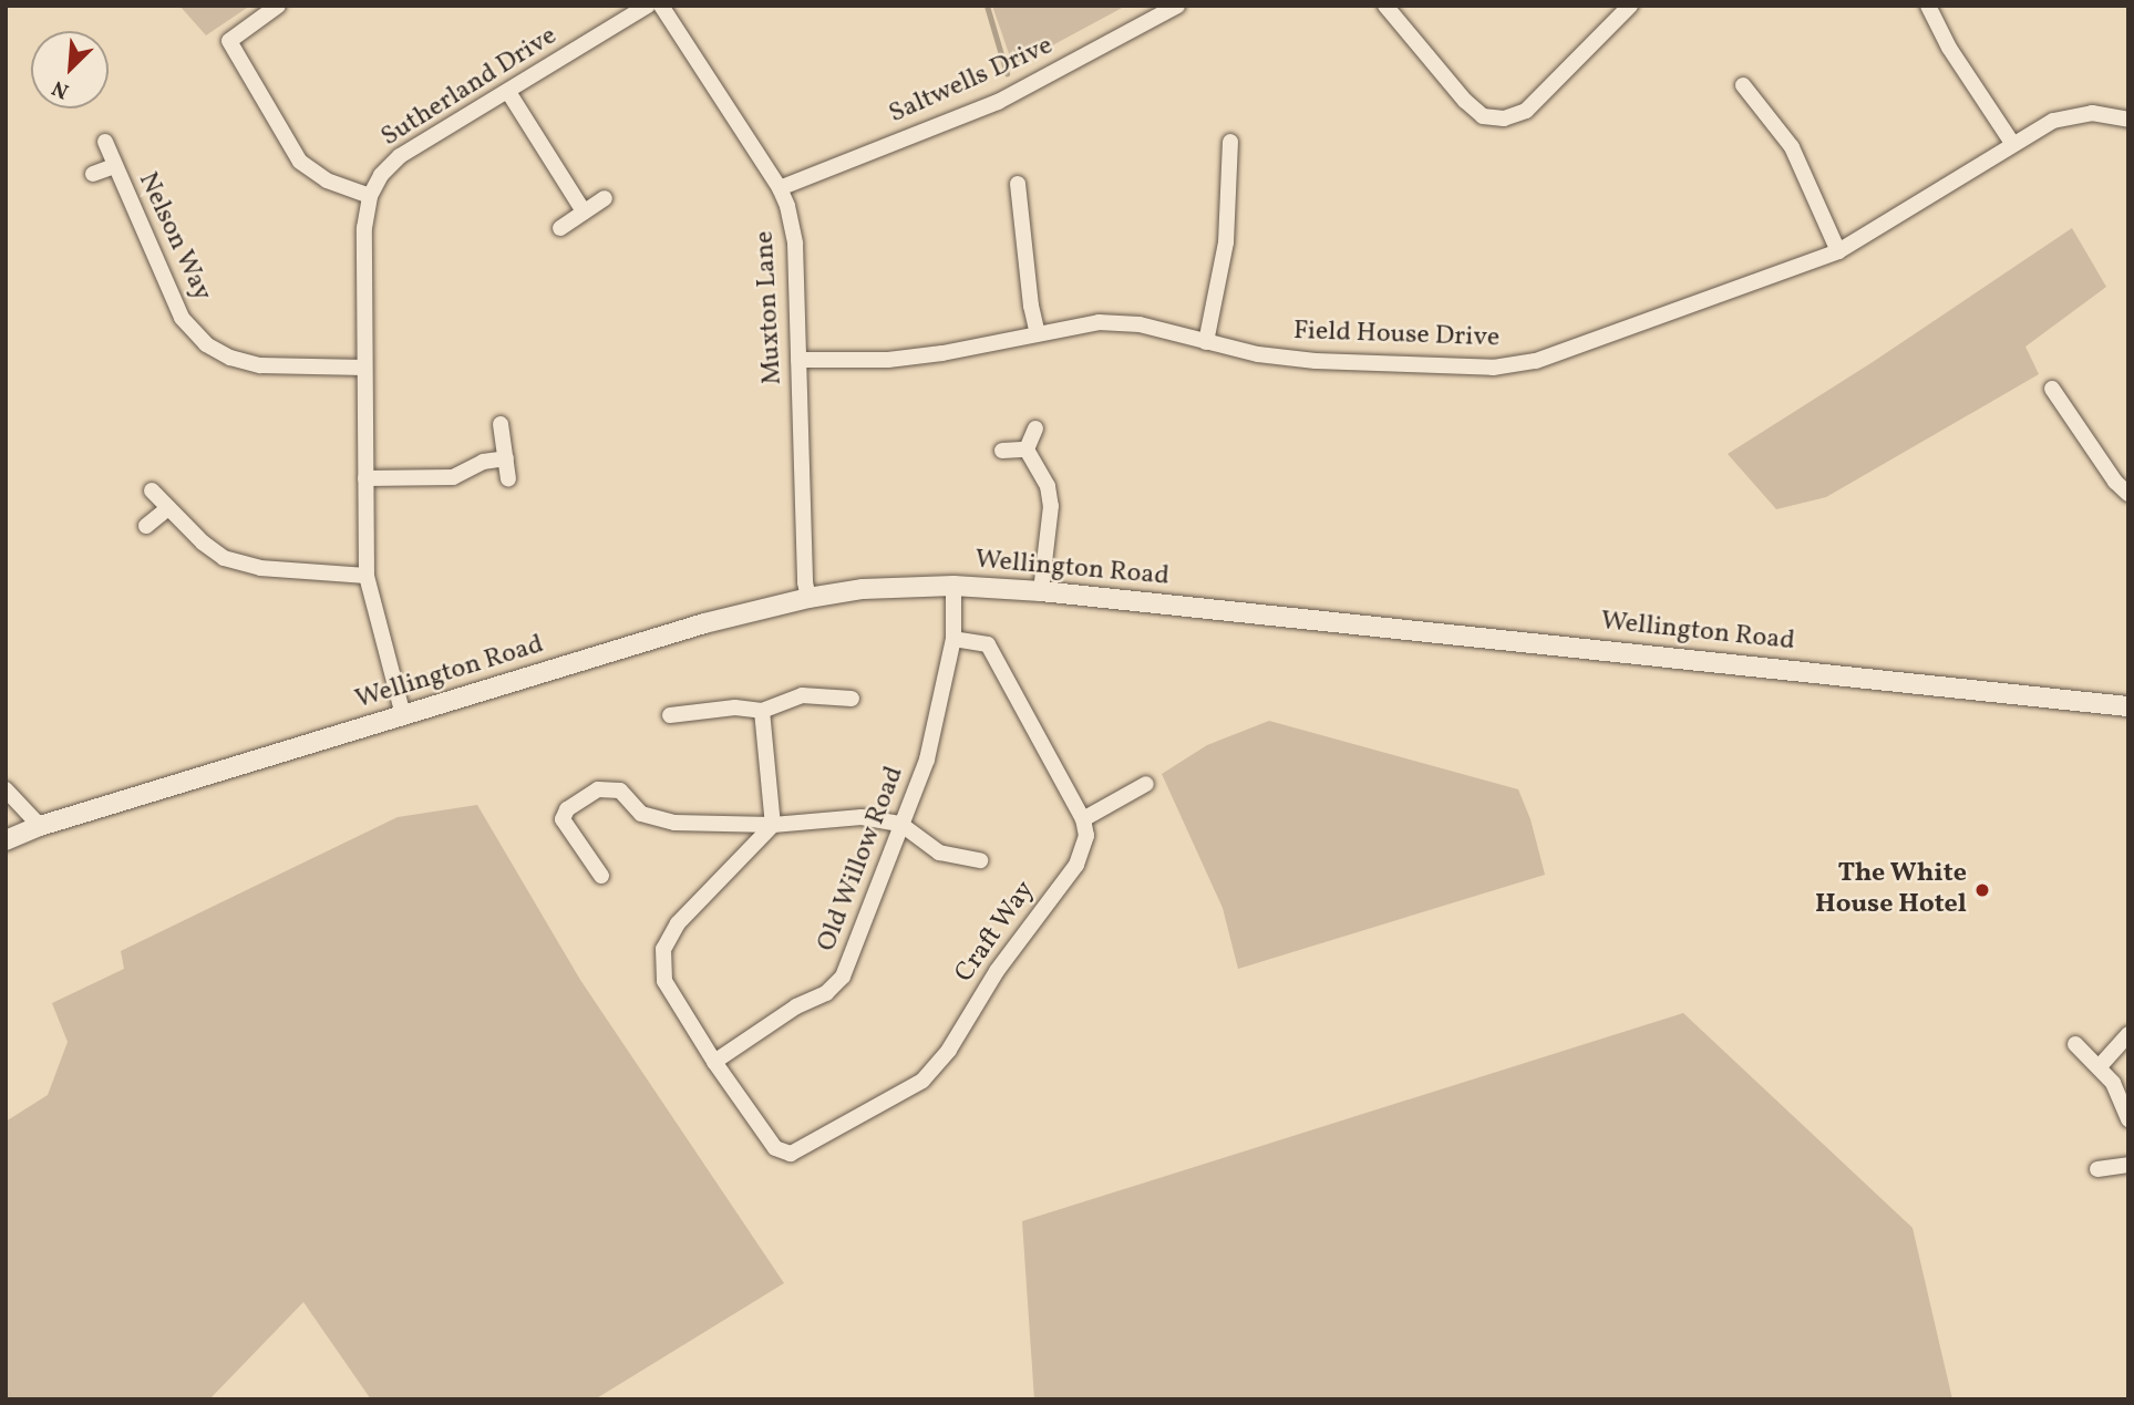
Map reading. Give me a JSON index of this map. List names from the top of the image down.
{
  "streets": {
    "street": [
      "Saltwells Drive",
      "Sutherland Drive",
      "Nelson Way",
      "Muxton Lane",
      "Field House Drive",
      "Wellington Road",
      "Old Willow Road",
      "Craft Way"
    ]
  },
  "crossings": [
    ["Saltwells Drive", "Muxton Lane"],
    ["Sutherland Drive", "Nelson Way"],
    ["Sutherland Drive", "Wellington Road"],
    ["Muxton Lane", "Field House Drive"],
    ["Muxton Lane", "Wellington Road"],
    ["Old Willow Road", "Craft Way"]
  ],
  "places": ["The White House Hotel"],
  "north": "bottom left"
}
